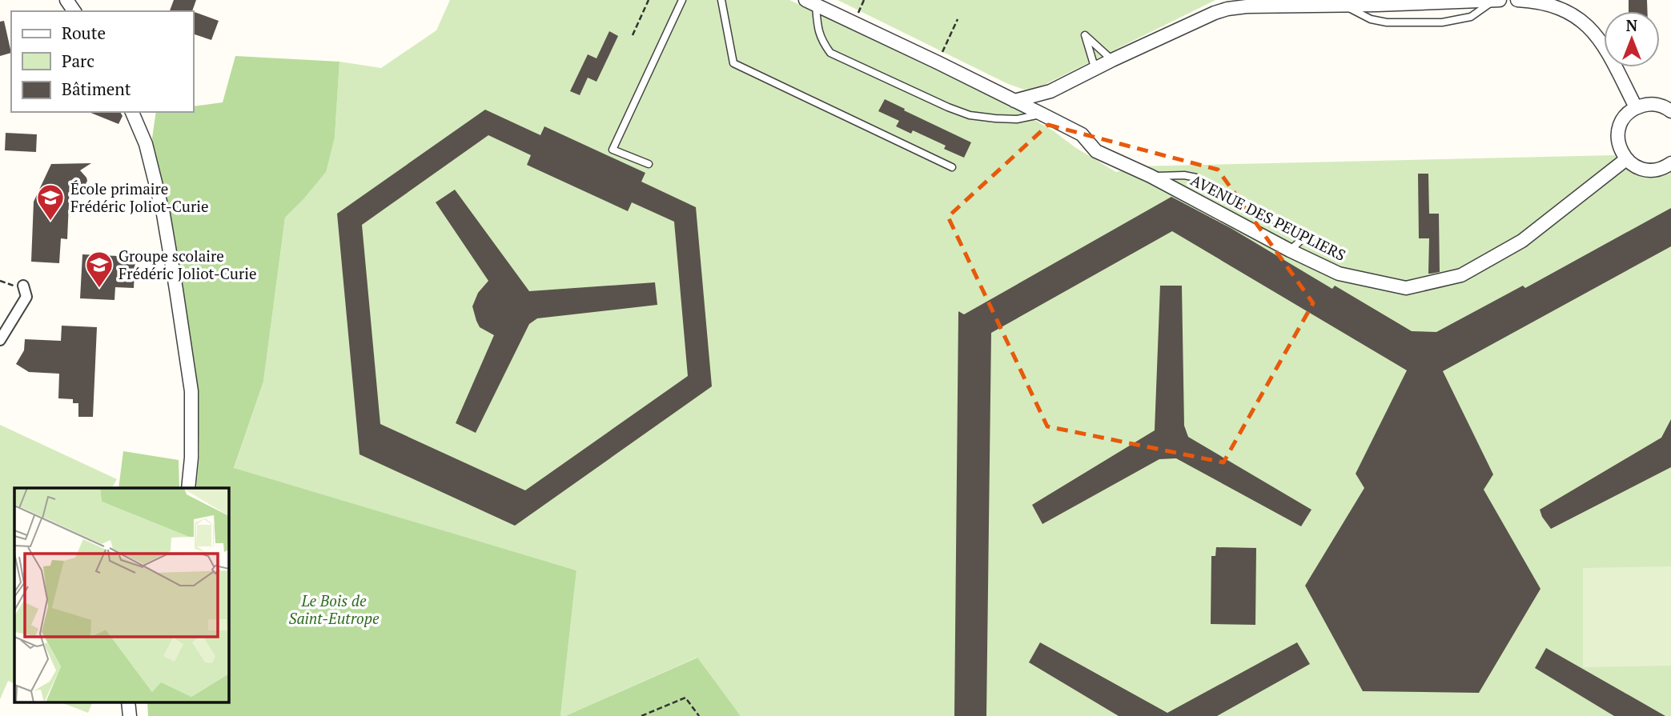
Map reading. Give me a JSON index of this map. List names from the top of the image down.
{
  "streets": {
    "street": ["AVENUE DES PEUPLIERS"]
  },
  "parks": ["Le Bois de Saint-Eutrope"],
  "places": {
    "school or university": ["École primaire Frédéric Joliot-Curie", "Groupe scolaire Frédéric Joliot-Curie"]
  },
  "legend": ["Route", "Parc", "Bâtiment"],
  "north": "top"
}
